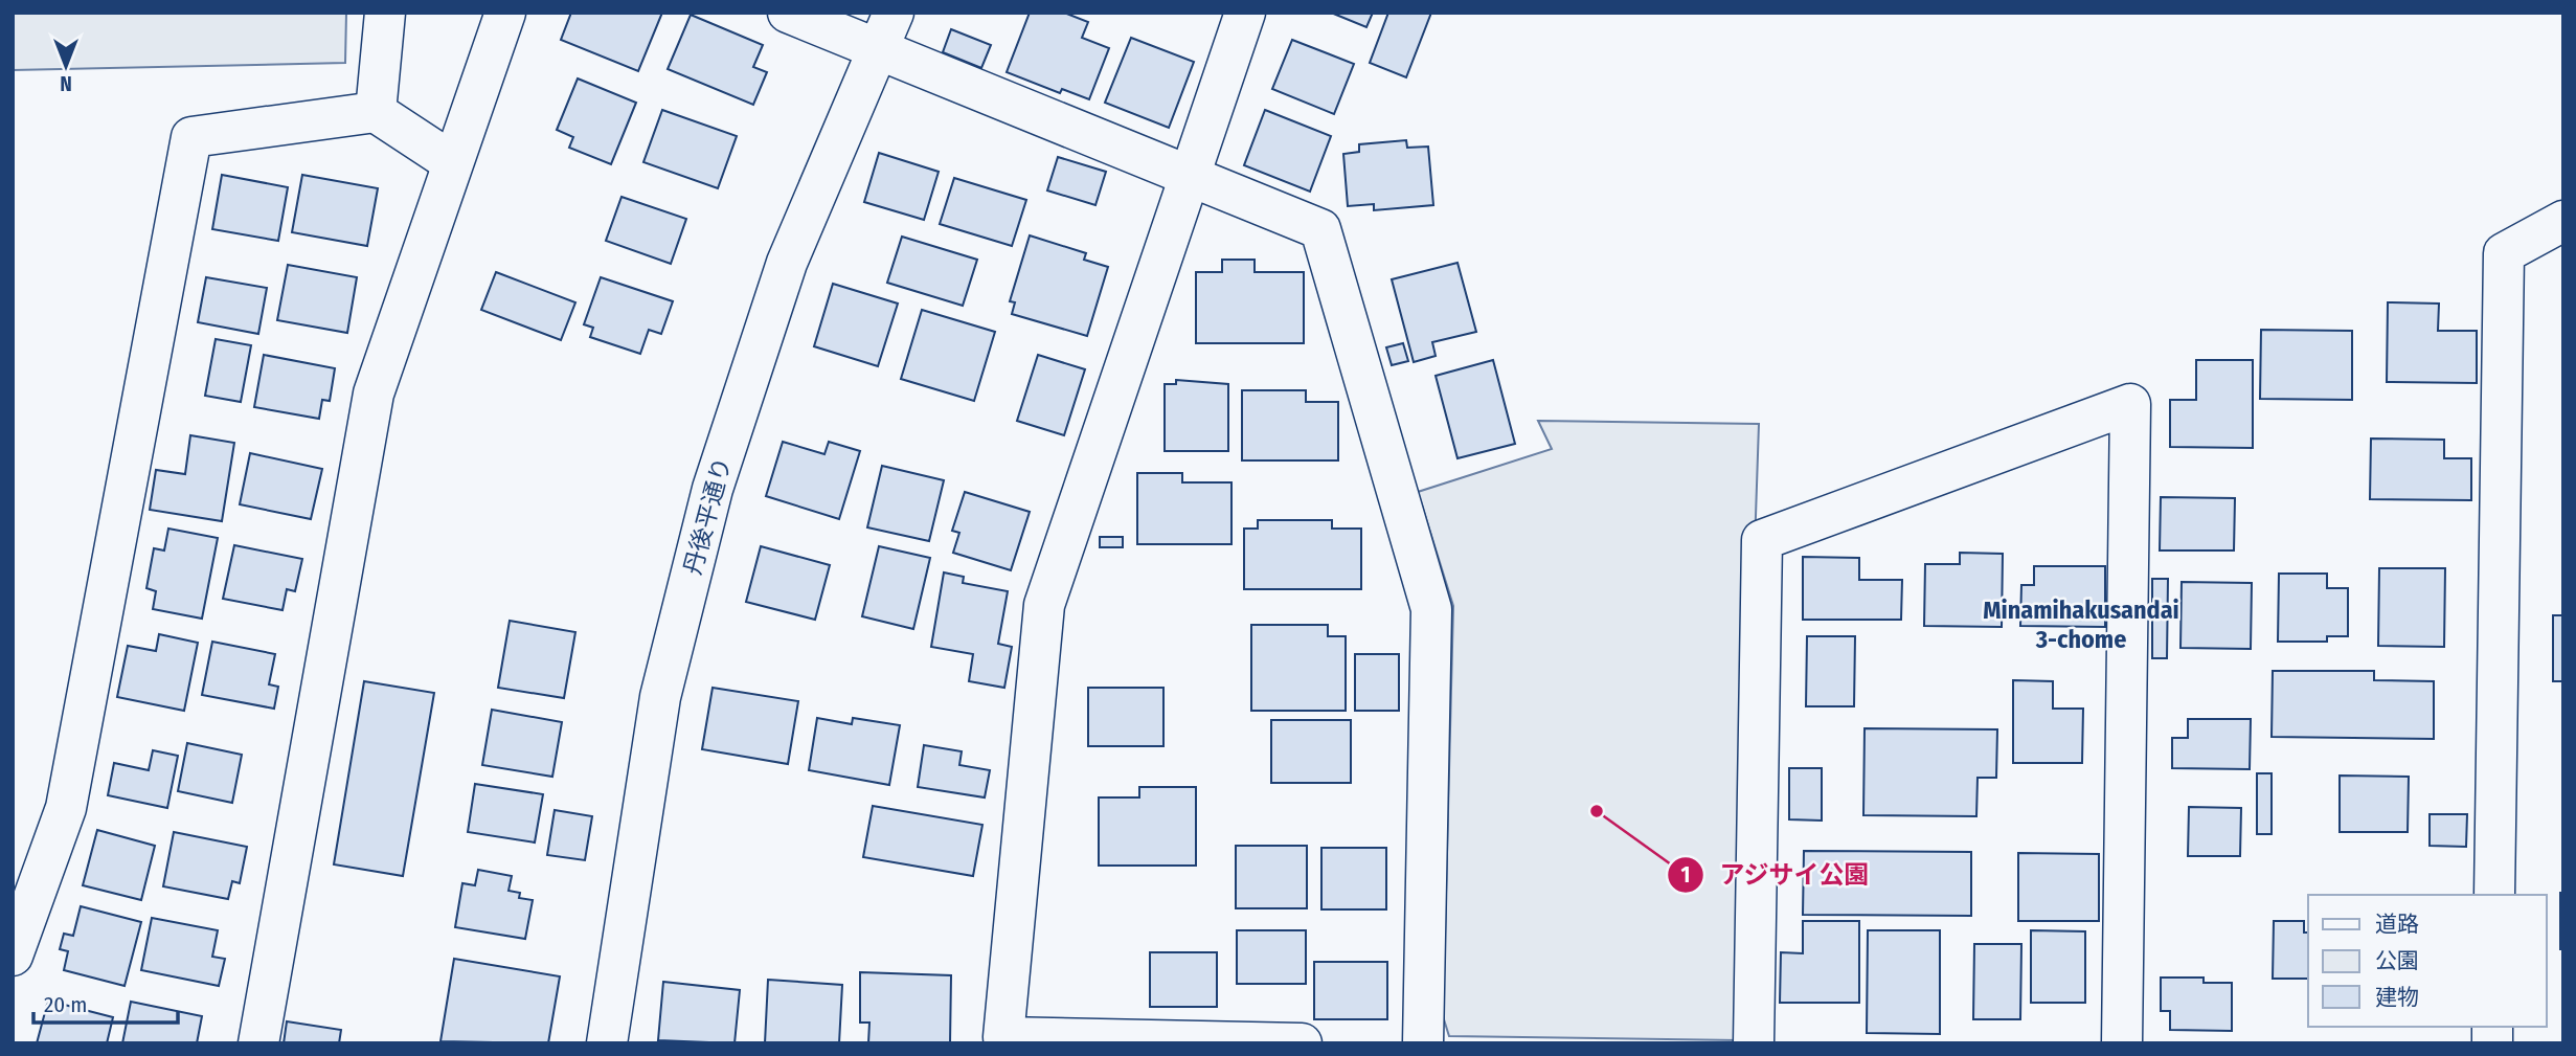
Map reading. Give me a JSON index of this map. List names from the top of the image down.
{
  "streets": {
    "street": ["丹後平通り"]
  },
  "districts": ["Minamihakusandai 3-chome"],
  "places": ["アジサイ公園"],
  "legend": ["道路", "公園", "建物"],
  "scale_bar": "20 m",
  "north": "bottom"
}
